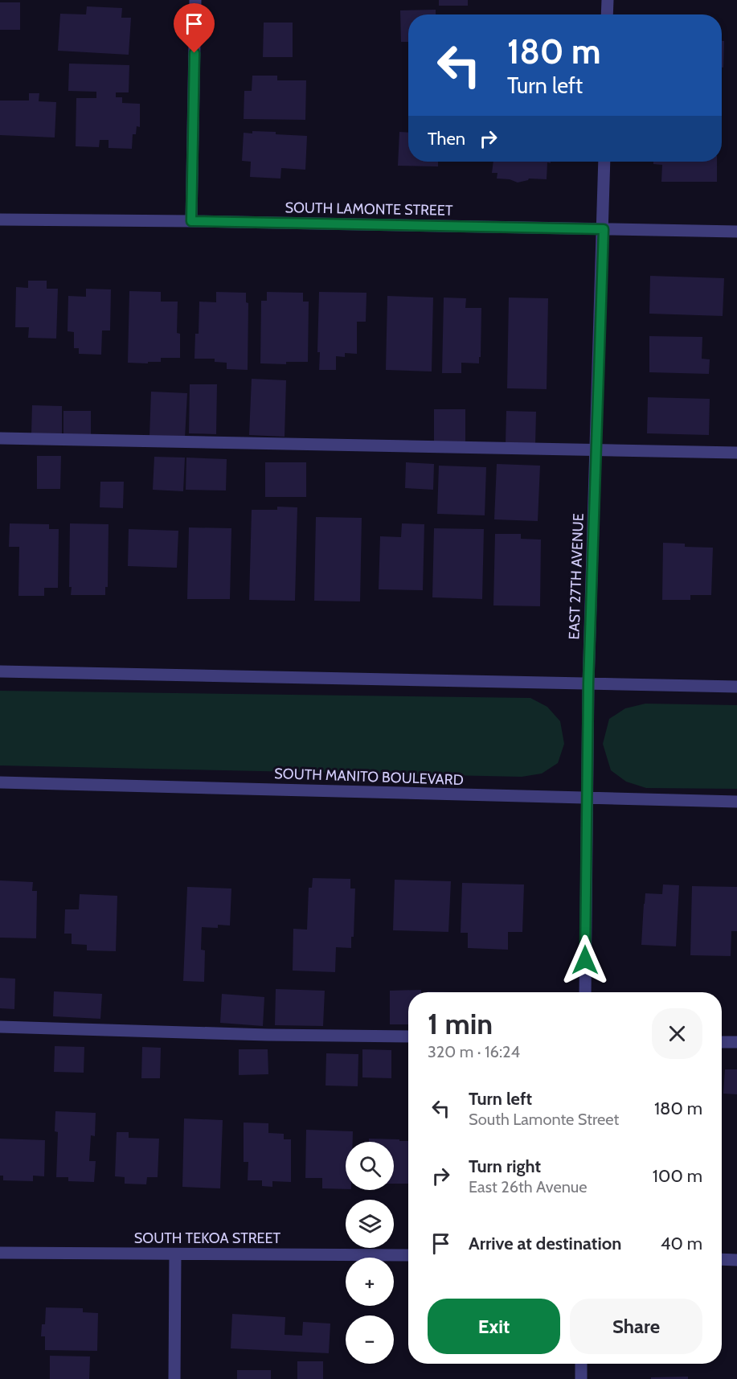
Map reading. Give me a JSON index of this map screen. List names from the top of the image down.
{
  "streets": {
    "street": [
      "SOUTH LAMONTE STREET",
      "EAST 27TH AVENUE",
      "SOUTH MANITO BOULEVARD",
      "SOUTH TEKOA STREET"
    ]
  },
  "crossings": [
    ["SOUTH LAMONTE STREET", "EAST 27TH AVENUE"],
    ["EAST 27TH AVENUE", "SOUTH MANITO BOULEVARD"]
  ],
  "page": {
    "turn": ["180 m", "Turn left"],
    "then": "Then",
    "heading": ["1 min", "320 m · 16:24"],
    "list": [
      {
        "name": "Turn left",
        "note": "South Lamonte Street",
        "value": "180 m"
      },
      {
        "name": "Turn right",
        "note": "East 26th Avenue",
        "value": "100 m"
      },
      {
        "name": "Arrive at destination",
        "value": "40 m"
      }
    ],
    "map_buttons": ["+", "−"],
    "buttons": ["Exit", "Share"]
  }
}
